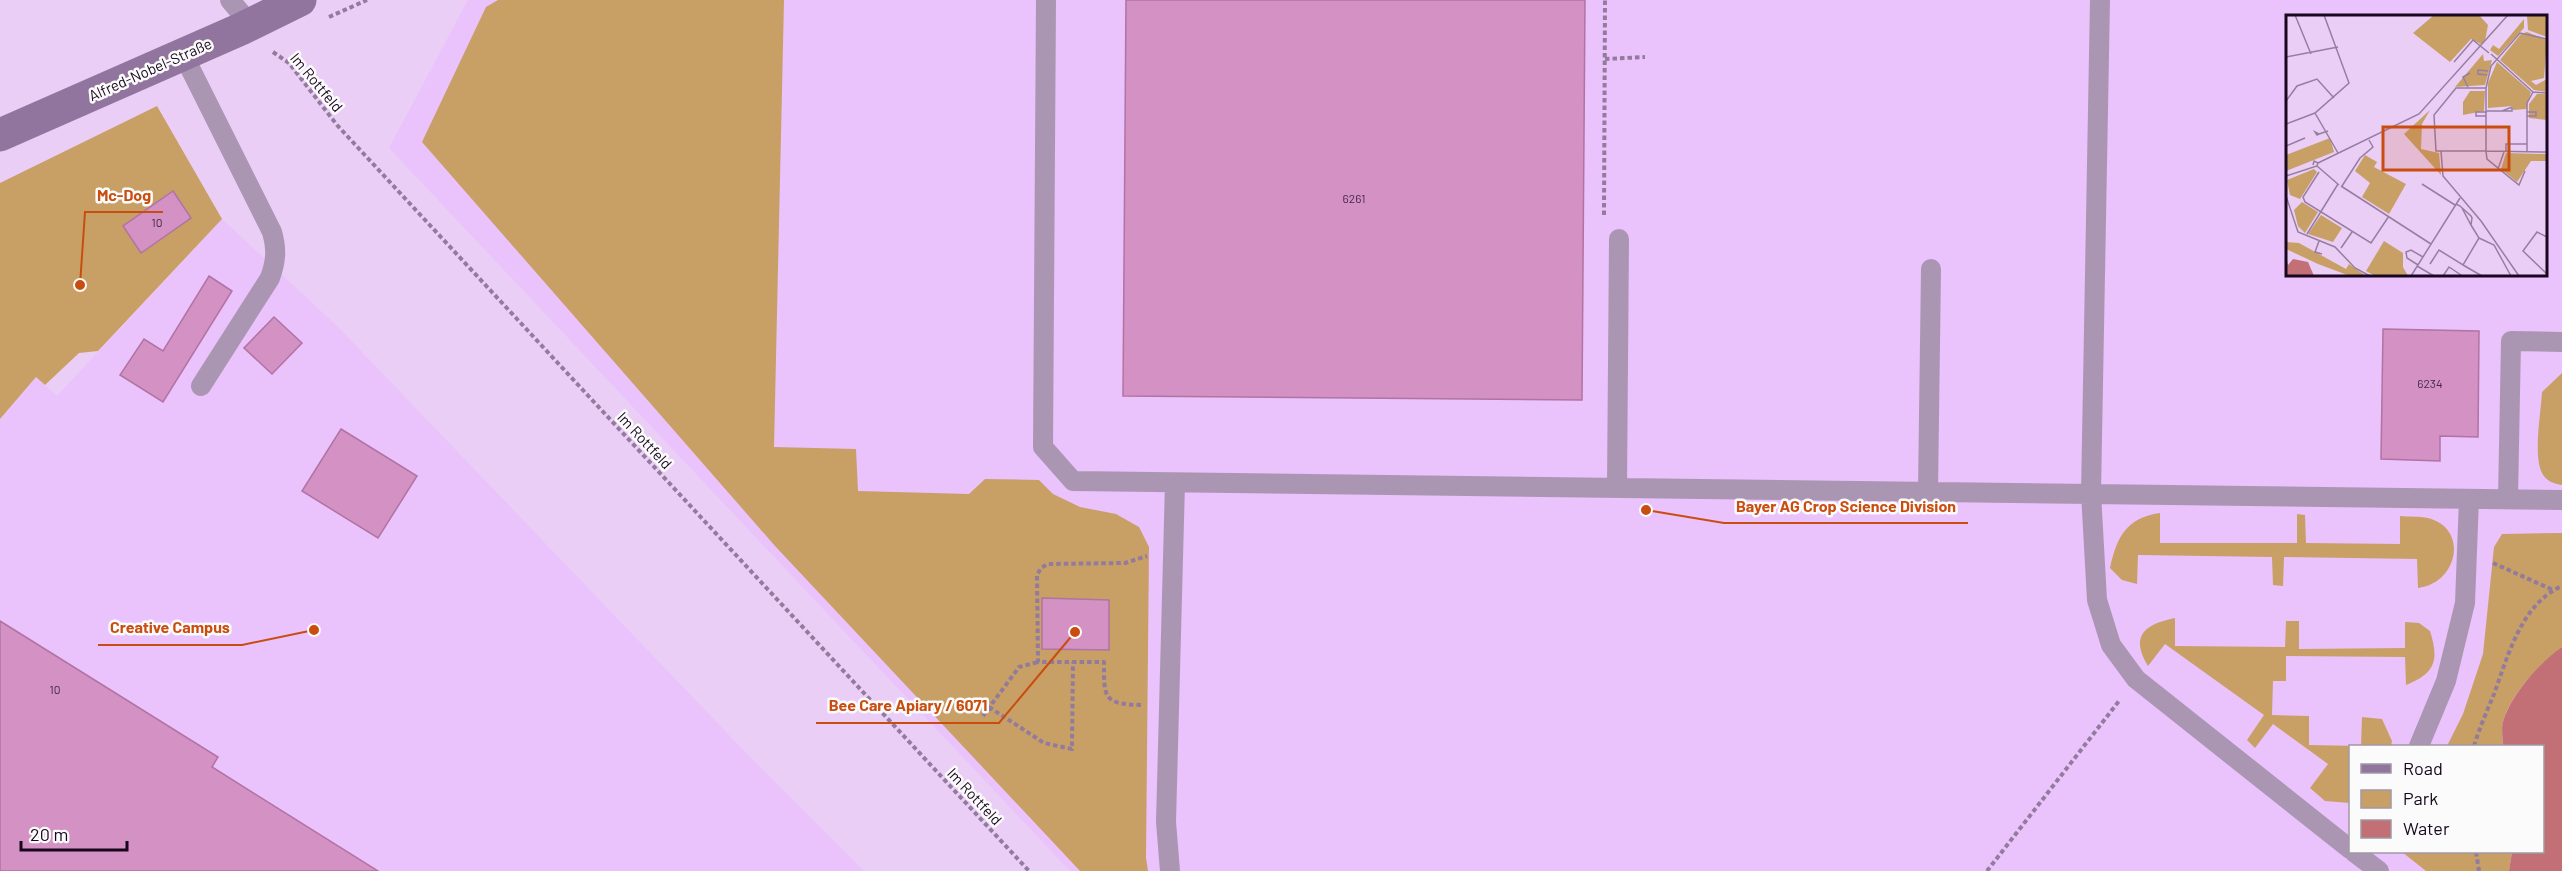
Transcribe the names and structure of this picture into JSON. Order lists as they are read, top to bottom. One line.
{"streets":{"street":["Alfred-Nobel-Straße"],"path":["Im Rottfeld"]},"crossings":[["Alfred-Nobel-Straße","Im Rottfeld"]],"places":["Mc-Dog","Bayer AG Crop Science Division","Creative Campus","Bee Care Apiary / 6071"],"house_numbers":["6261","10","6234","10"],"legend":["Road","Park","Water"],"scale_bar":"20 m"}
